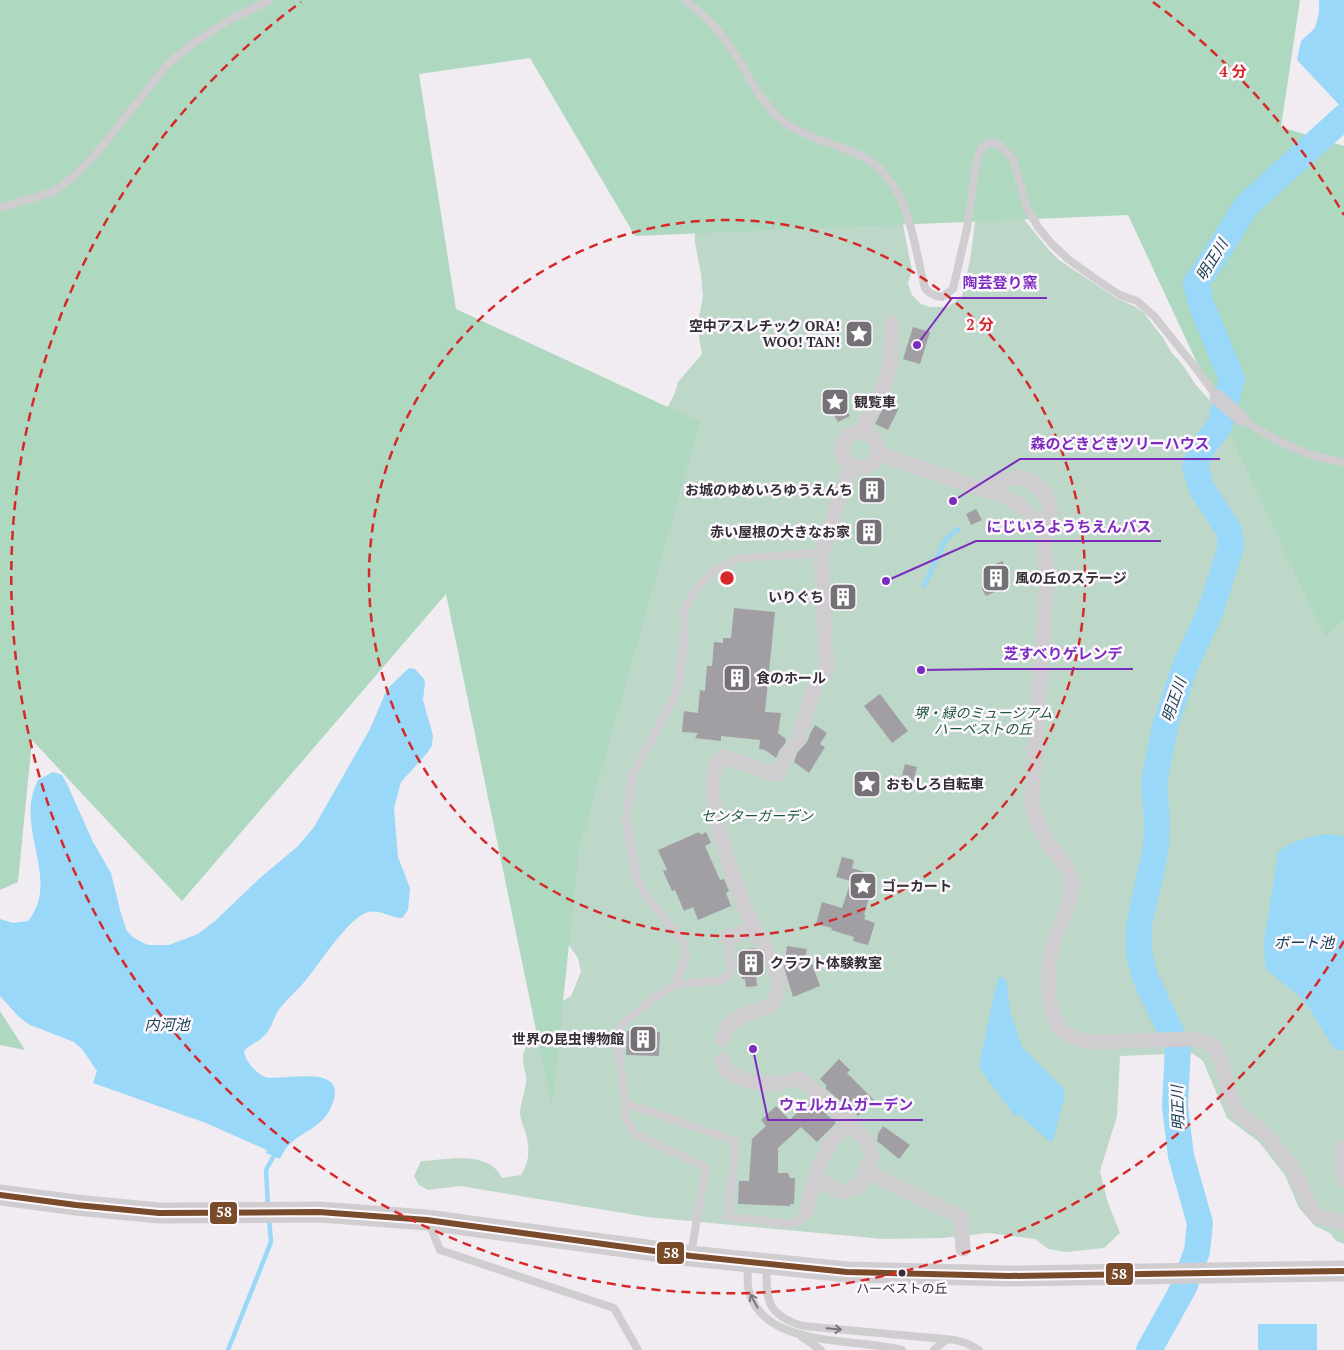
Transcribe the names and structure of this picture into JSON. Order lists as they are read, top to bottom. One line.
{"water":["明正川","ボート池","内河池"],"parks":["堺・緑のミュージアム ハーベストの丘","センターガーデン"],"places":{"place":["空中アスレチック ORA! WOO! TAN!","観覧車","おもしろ自転車","ゴーカート"],"other":["陶芸登り窯","森のどきどきツリーハウス","にじいろようちえんバス","芝すべりゲレンデ","ウェルカムガーデン","ハーベストの丘"],"building":["お城のゆめいろゆうえんち","赤い屋根の大きなお家","風の丘のステージ","いりぐち","食のホール","クラフト体験教室","世界の昆虫博物館"]},"lines":["transit line 58"],"rings":["4 分","2 分"]}
